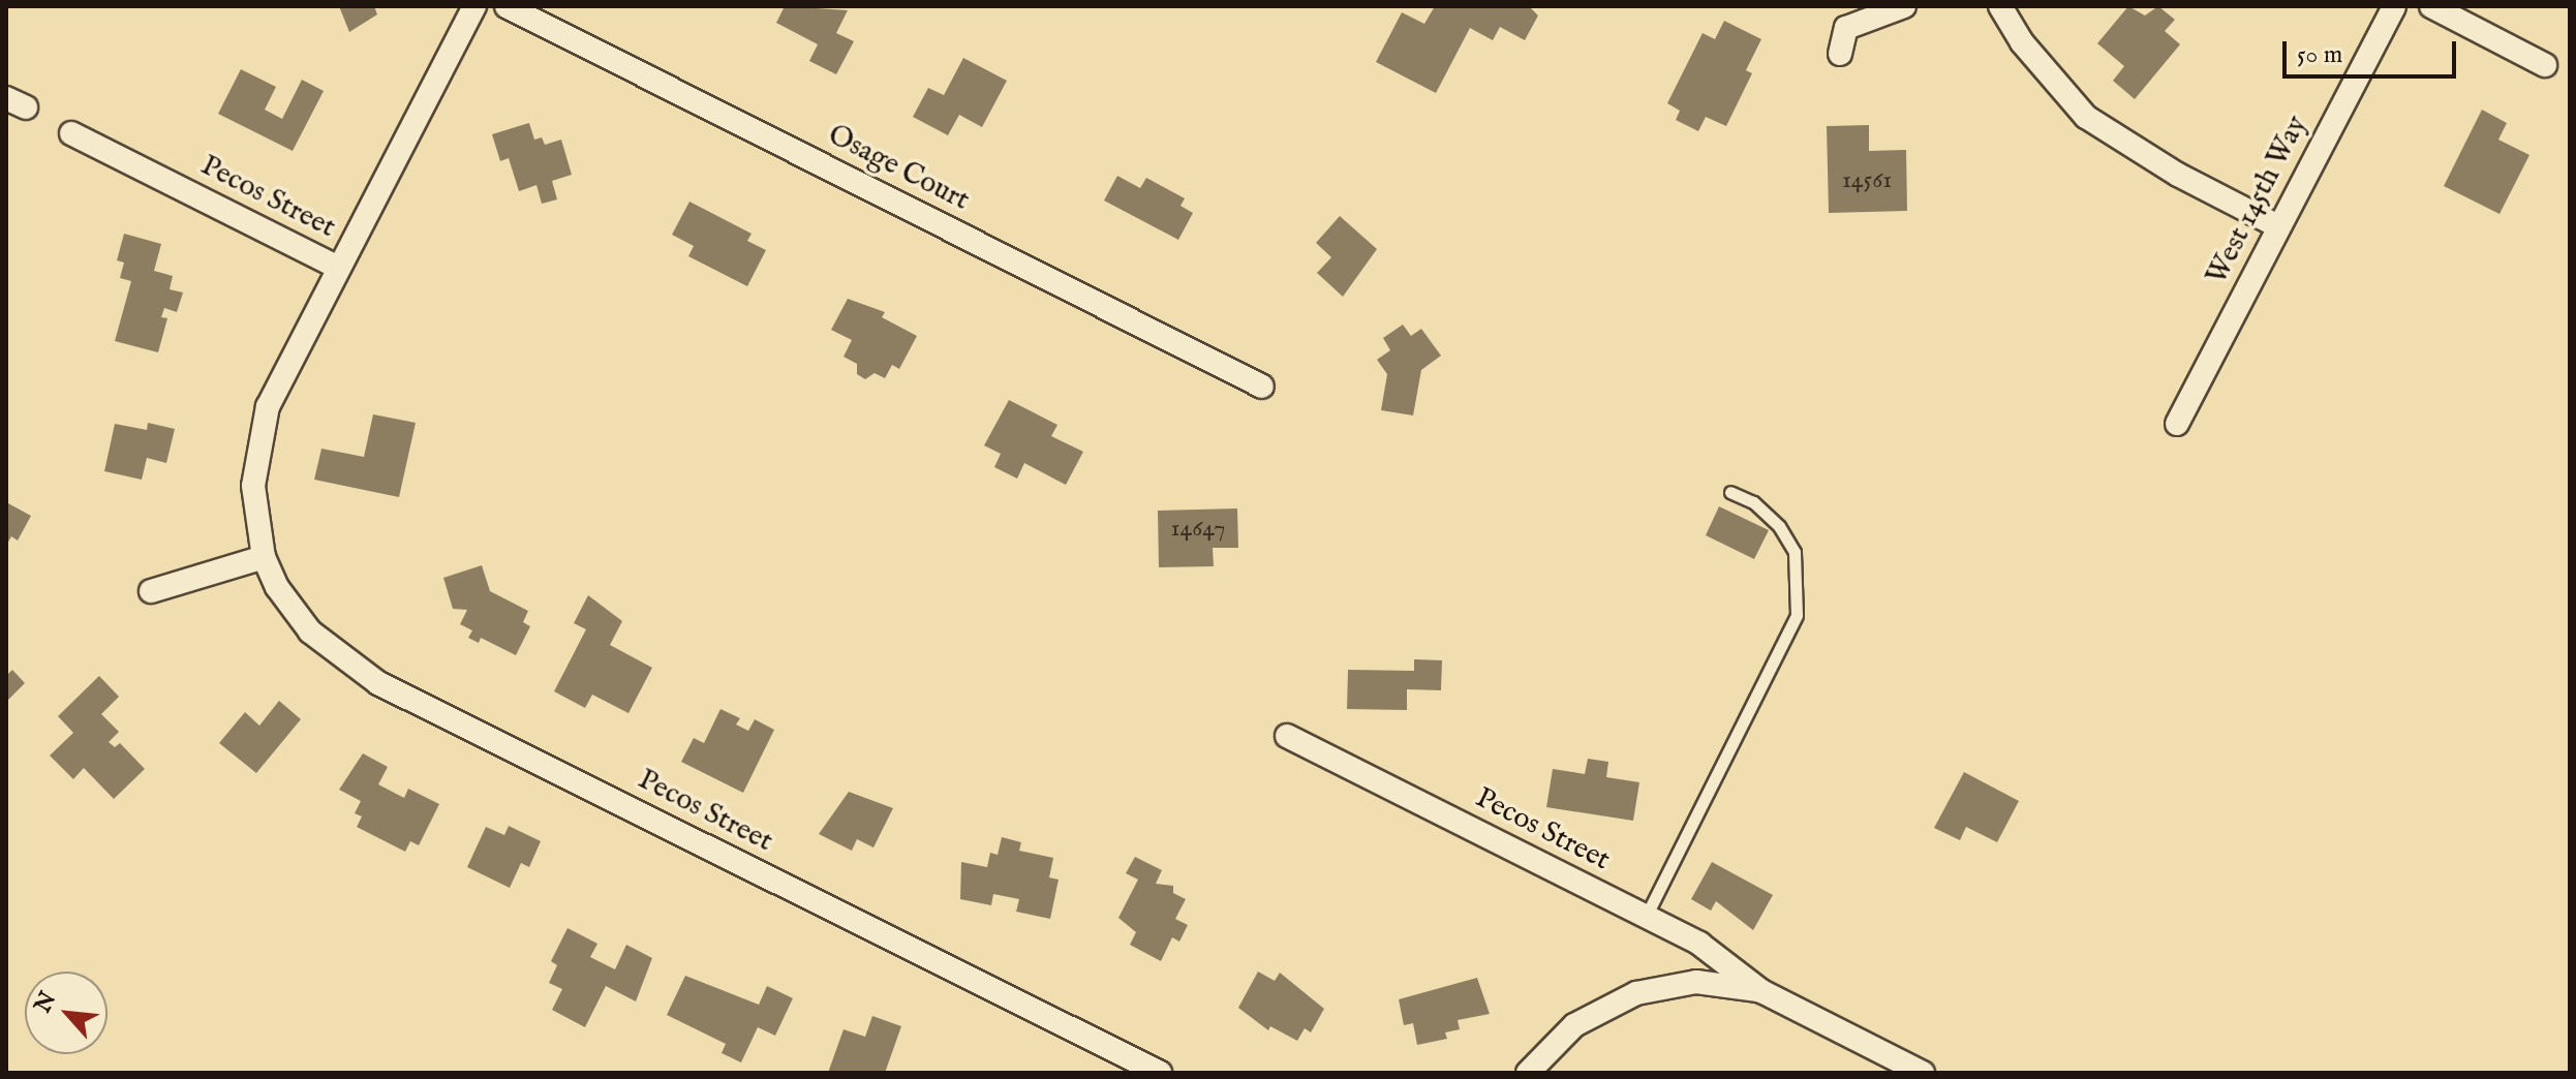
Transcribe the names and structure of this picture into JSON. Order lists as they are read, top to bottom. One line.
{"streets":{"street":["Osage Court","Pecos Street","West 145th Way"]},"house_numbers":["14561","14647"],"scale_bar":"50 m","north":"top left"}
